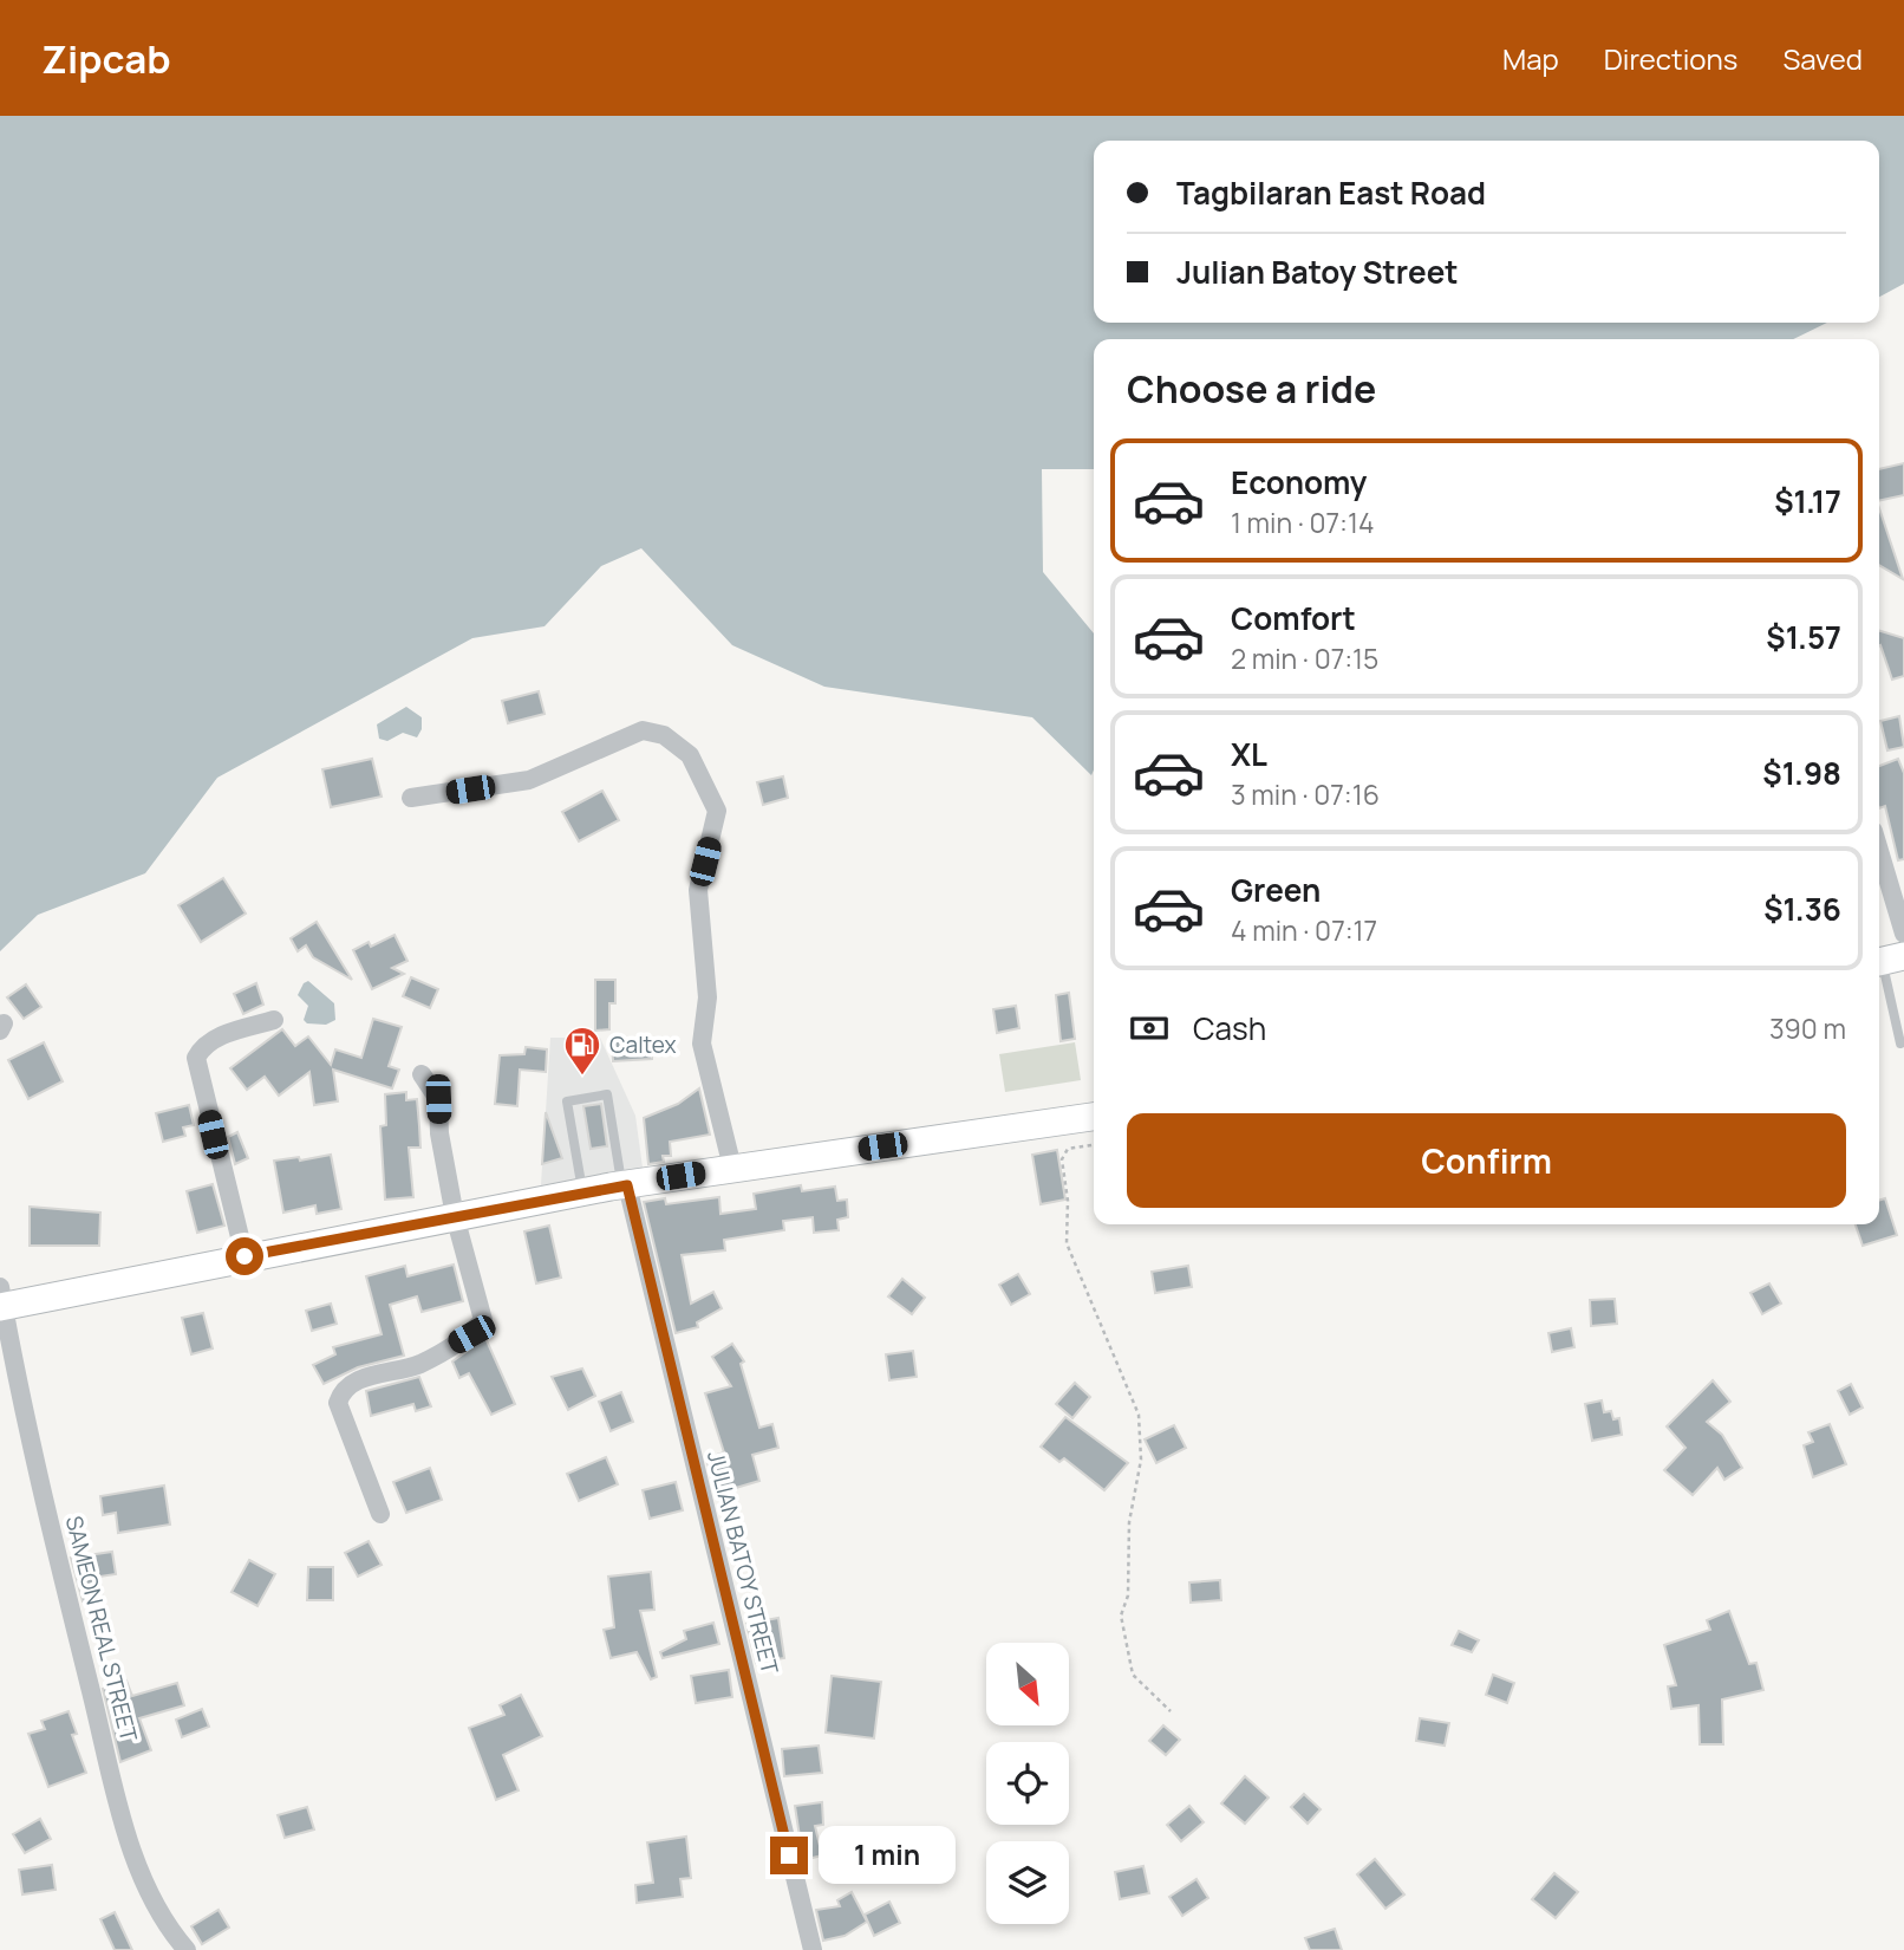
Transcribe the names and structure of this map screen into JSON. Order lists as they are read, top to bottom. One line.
{"streets":{"street":["JULIAN BATOY STREET","SAMEON REAL STREET"]},"places":{"fuel station":["Caltex"]},"north":"bottom right","page":{"header":"Zipcab","nav":["Map","Directions","Saved"],"banner":["Tagbilaran East Road","Julian Batoy Street"],"heading":"Choose a ride","list":[{"name":"Economy","note":"1 min · 07:14","value":"$1.17"},{"name":"Comfort","note":"2 min · 07:15","value":"$1.57"},{"name":"XL","note":"3 min · 07:16","value":"$1.98"},{"name":"Green","note":"4 min · 07:17","value":"$1.36"}],"pay":["Cash","390 m"],"buttons":"Confirm","bubble":"1 min"}}
